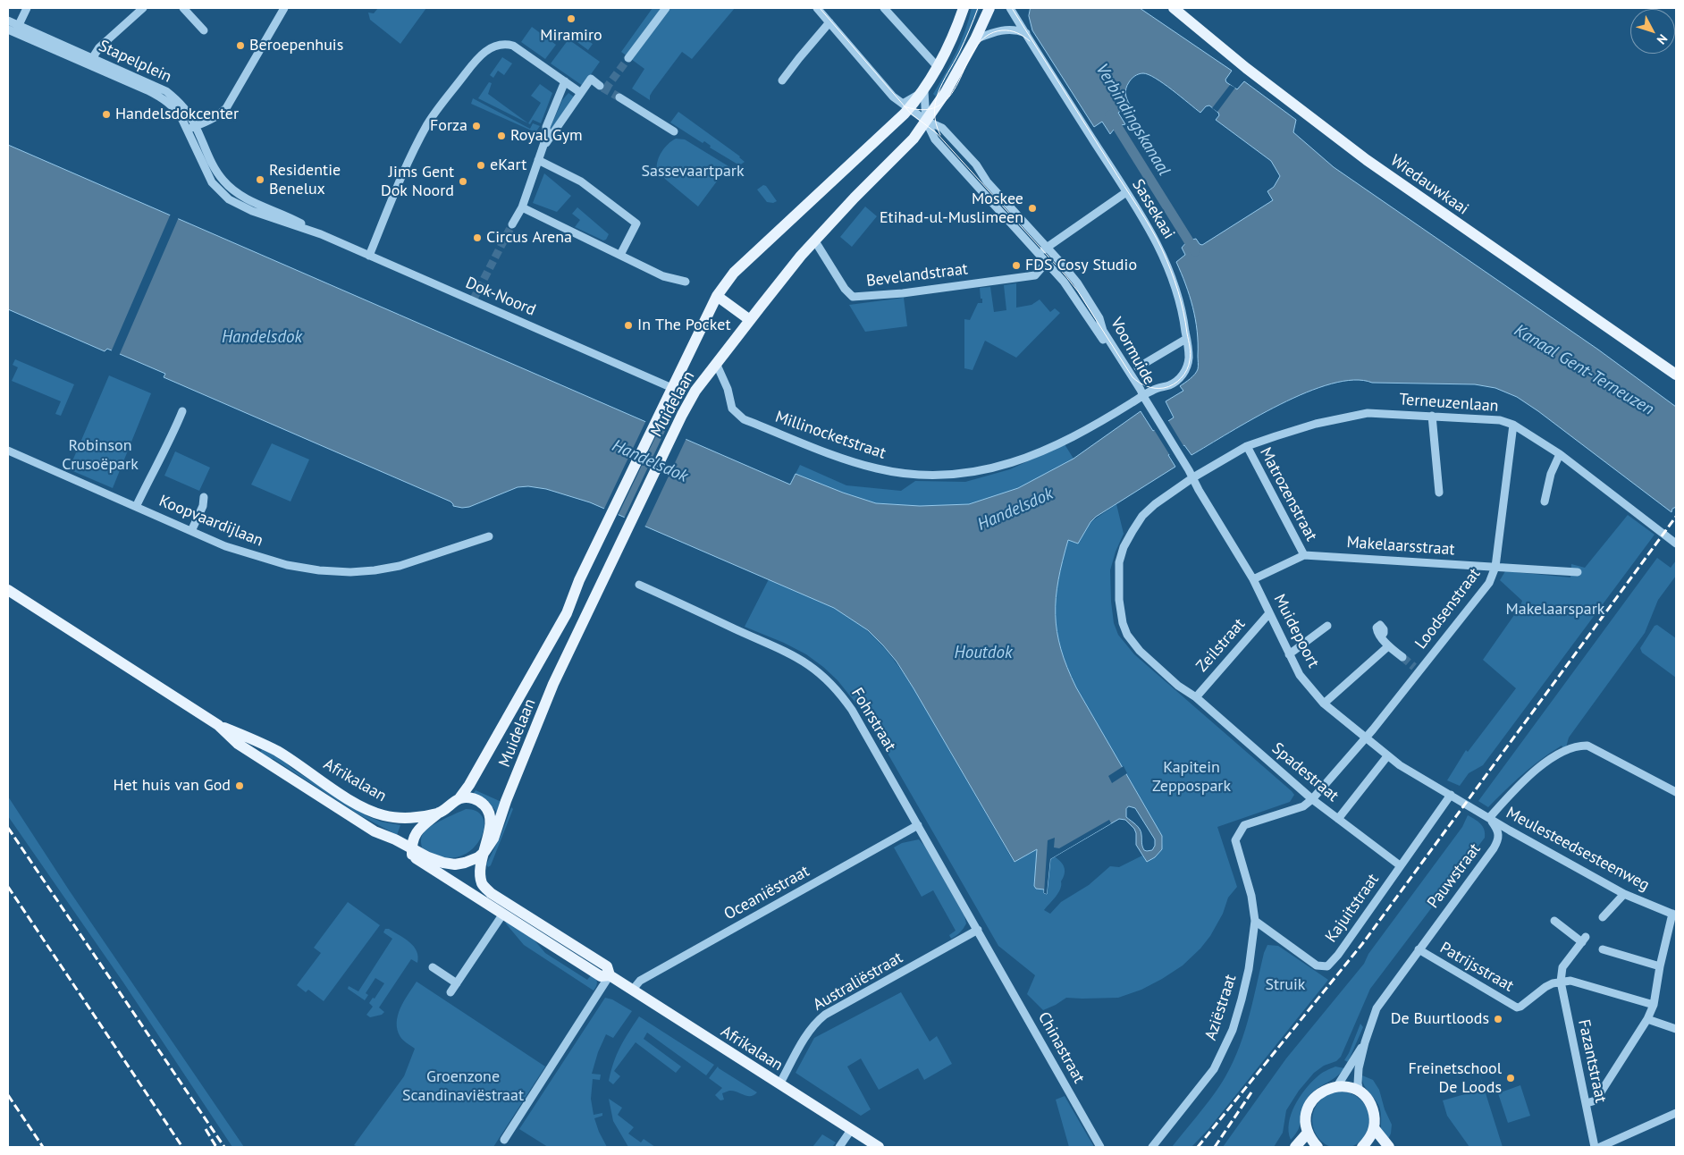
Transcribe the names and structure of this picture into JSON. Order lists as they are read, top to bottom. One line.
{"streets":{"main road":["Wiedauwkaai","Muidelaan","Afrikalaan"],"street":["Stapelplein","Sassekaai","Bevelandstraat","Dok-Noord","Voormuide","Terneuzenlaan","Millinocketstraat","Matrozenstraat","Koopvaardijlaan","Makelaarsstraat","Loodsenstraat","Muidepoort","Zeilstraat","Fohrstraat","Spadestraat","Meulesteedsesteenweg","Pauwstraat","Oceaniëstraat","Kajuitstraat","Patrijsstraat","Australiëstraat","Aziëstraat","Chinastraat","Fazantstraat"]},"crossings":[["Stapelplein","Dok-Noord"],["Sassekaai","Voormuide"],["Sassekaai","Millinocketstraat"],["Sassekaai","Muidepoort"],["Bevelandstraat","Voormuide"],["Bevelandstraat","Muidelaan"],["Dok-Noord","Muidelaan"],["Voormuide","Muidelaan"],["Voormuide","Millinocketstraat"],["Voormuide","Muidepoort"],["Terneuzenlaan","Matrozenstraat"],["Terneuzenlaan","Loodsenstraat"],["Terneuzenlaan","Muidepoort"],["Terneuzenlaan","Spadestraat"],["Muidelaan","Millinocketstraat"],["Muidelaan","Afrikalaan"],["Millinocketstraat","Muidepoort"],["Matrozenstraat","Makelaarsstraat"],["Makelaarsstraat","Loodsenstraat"],["Makelaarsstraat","Muidepoort"],["Loodsenstraat","Muidepoort"],["Loodsenstraat","Spadestraat"],["Loodsenstraat","Aziëstraat"],["Muidepoort","Zeilstraat"],["Muidepoort","Spadestraat"],["Muidepoort","Meulesteedsesteenweg"],["Muidepoort","Pauwstraat"],["Muidepoort","Kajuitstraat"],["Zeilstraat","Spadestraat"],["Fohrstraat","Oceaniëstraat"],["Fohrstraat","Australiëstraat"],["Fohrstraat","Chinastraat"],["Spadestraat","Kajuitstraat"],["Spadestraat","Aziëstraat"],["Afrikalaan","Oceaniëstraat"],["Afrikalaan","Australiëstraat"],["Meulesteedsesteenweg","Pauwstraat"],["Pauwstraat","Patrijsstraat"],["Kajuitstraat","Aziëstraat"],["Patrijsstraat","Fazantstraat"]],"water":["Verbindingskanaal","Handelsdok","Kanaal Gent-Terneuzen","Houtdok"],"parks":["Sassevaartpark","Robinson Crusoëpark","Makelaarspark","Kapitein Zeppospark","Struik","Groenzone Scandinaviëstraat"],"places":["Miramiro","Beroepenhuis","Handelsdokcenter","Forza","Royal Gym","eKart","Residentie Benelux","Jims Gent Dok Noord","Moskee Etihad-ul-Muslimeen","Circus Arena","FDS Cosy Studio","In The Pocket","Het huis van God","De Buurtloods","Freinetschool De Loods"],"north":"bottom right"}
